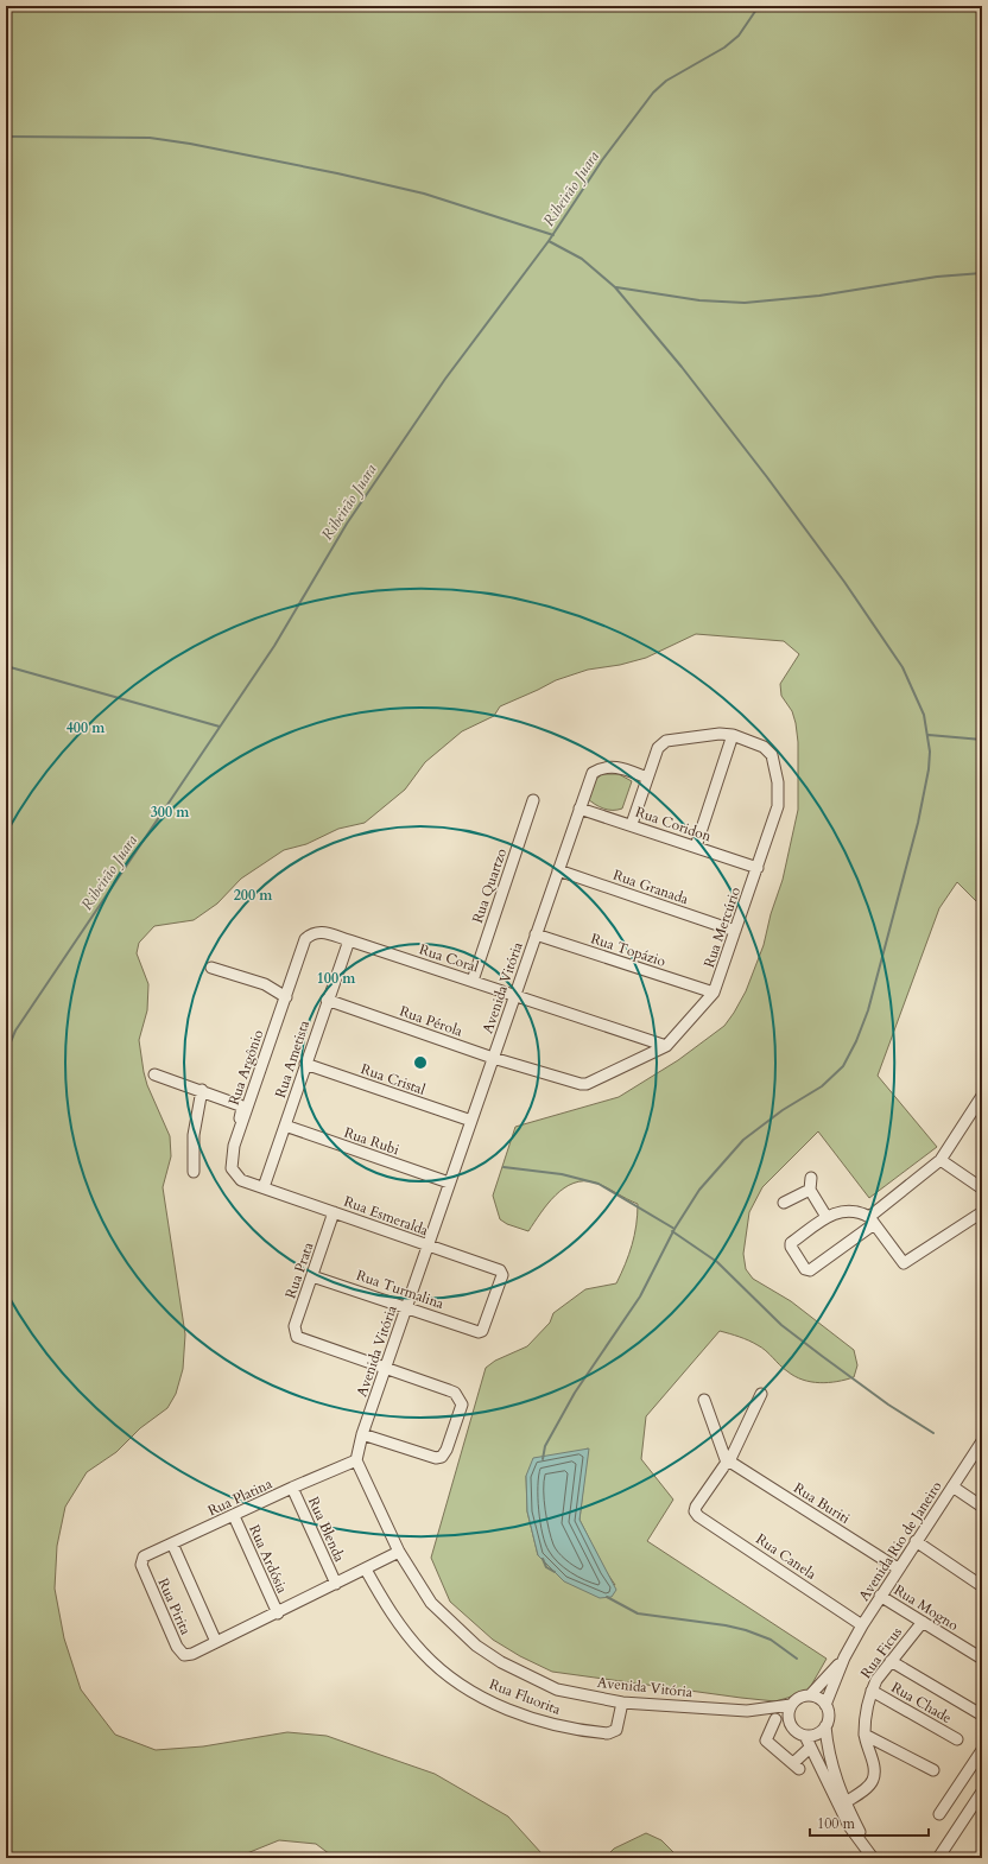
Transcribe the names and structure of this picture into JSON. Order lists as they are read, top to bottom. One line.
{"streets":{"street":["Rua Coridon","Rua Quartzo","Rua Granada","Rua Mercúrio","Rua Topázio","Rua Coral","Avenida Vitória","Rua Pérola","Rua Ametista","Rua Argônio","Rua Cristal","Rua Rubi","Rua Esmeralda","Rua Prata","Rua Turmalina","Rua Platina","Rua Buriti","Rua Blenda","Avenida Rio de Janeiro","Rua Canela","Rua Ardósia","Rua Pirita","Rua Mogno","Rua Ficus","Rua Fluorita","Rua Chade"]},"crossings":[["Rua Coridon","Rua Mercúrio"],["Rua Coridon","Avenida Vitória"],["Rua Quartzo","Rua Coral"],["Rua Granada","Rua Mercúrio"],["Rua Granada","Avenida Vitória"],["Rua Mercúrio","Rua Topázio"],["Rua Mercúrio","Rua Coral"],["Rua Mercúrio","Rua Pérola"],["Rua Topázio","Avenida Vitória"],["Rua Coral","Avenida Vitória"],["Rua Coral","Rua Ametista"],["Rua Coral","Rua Argônio"],["Avenida Vitória","Rua Pérola"],["Avenida Vitória","Rua Cristal"],["Avenida Vitória","Rua Rubi"],["Avenida Vitória","Rua Esmeralda"],["Avenida Vitória","Rua Prata"],["Avenida Vitória","Rua Turmalina"],["Avenida Vitória","Rua Platina"],["Avenida Vitória","Avenida Rio de Janeiro"],["Avenida Vitória","Rua Fluorita"],["Rua Pérola","Rua Ametista"],["Rua Ametista","Rua Argônio"],["Rua Ametista","Rua Cristal"],["Rua Ametista","Rua Rubi"],["Rua Ametista","Rua Esmeralda"],["Rua Argônio","Rua Esmeralda"],["Rua Esmeralda","Rua Prata"],["Rua Esmeralda","Rua Turmalina"],["Rua Prata","Rua Turmalina"],["Rua Platina","Rua Blenda"],["Rua Platina","Rua Ardósia"],["Rua Platina","Rua Pirita"],["Rua Buriti","Avenida Rio de Janeiro"],["Rua Buriti","Rua Canela"],["Avenida Rio de Janeiro","Rua Canela"],["Avenida Rio de Janeiro","Rua Mogno"],["Rua Mogno","Rua Ficus"],["Rua Ficus","Rua Chade"]],"water":["Ribeirão Juara"],"scale_bar":"100 m","rings":["400 m","300 m","200 m","100 m"]}
